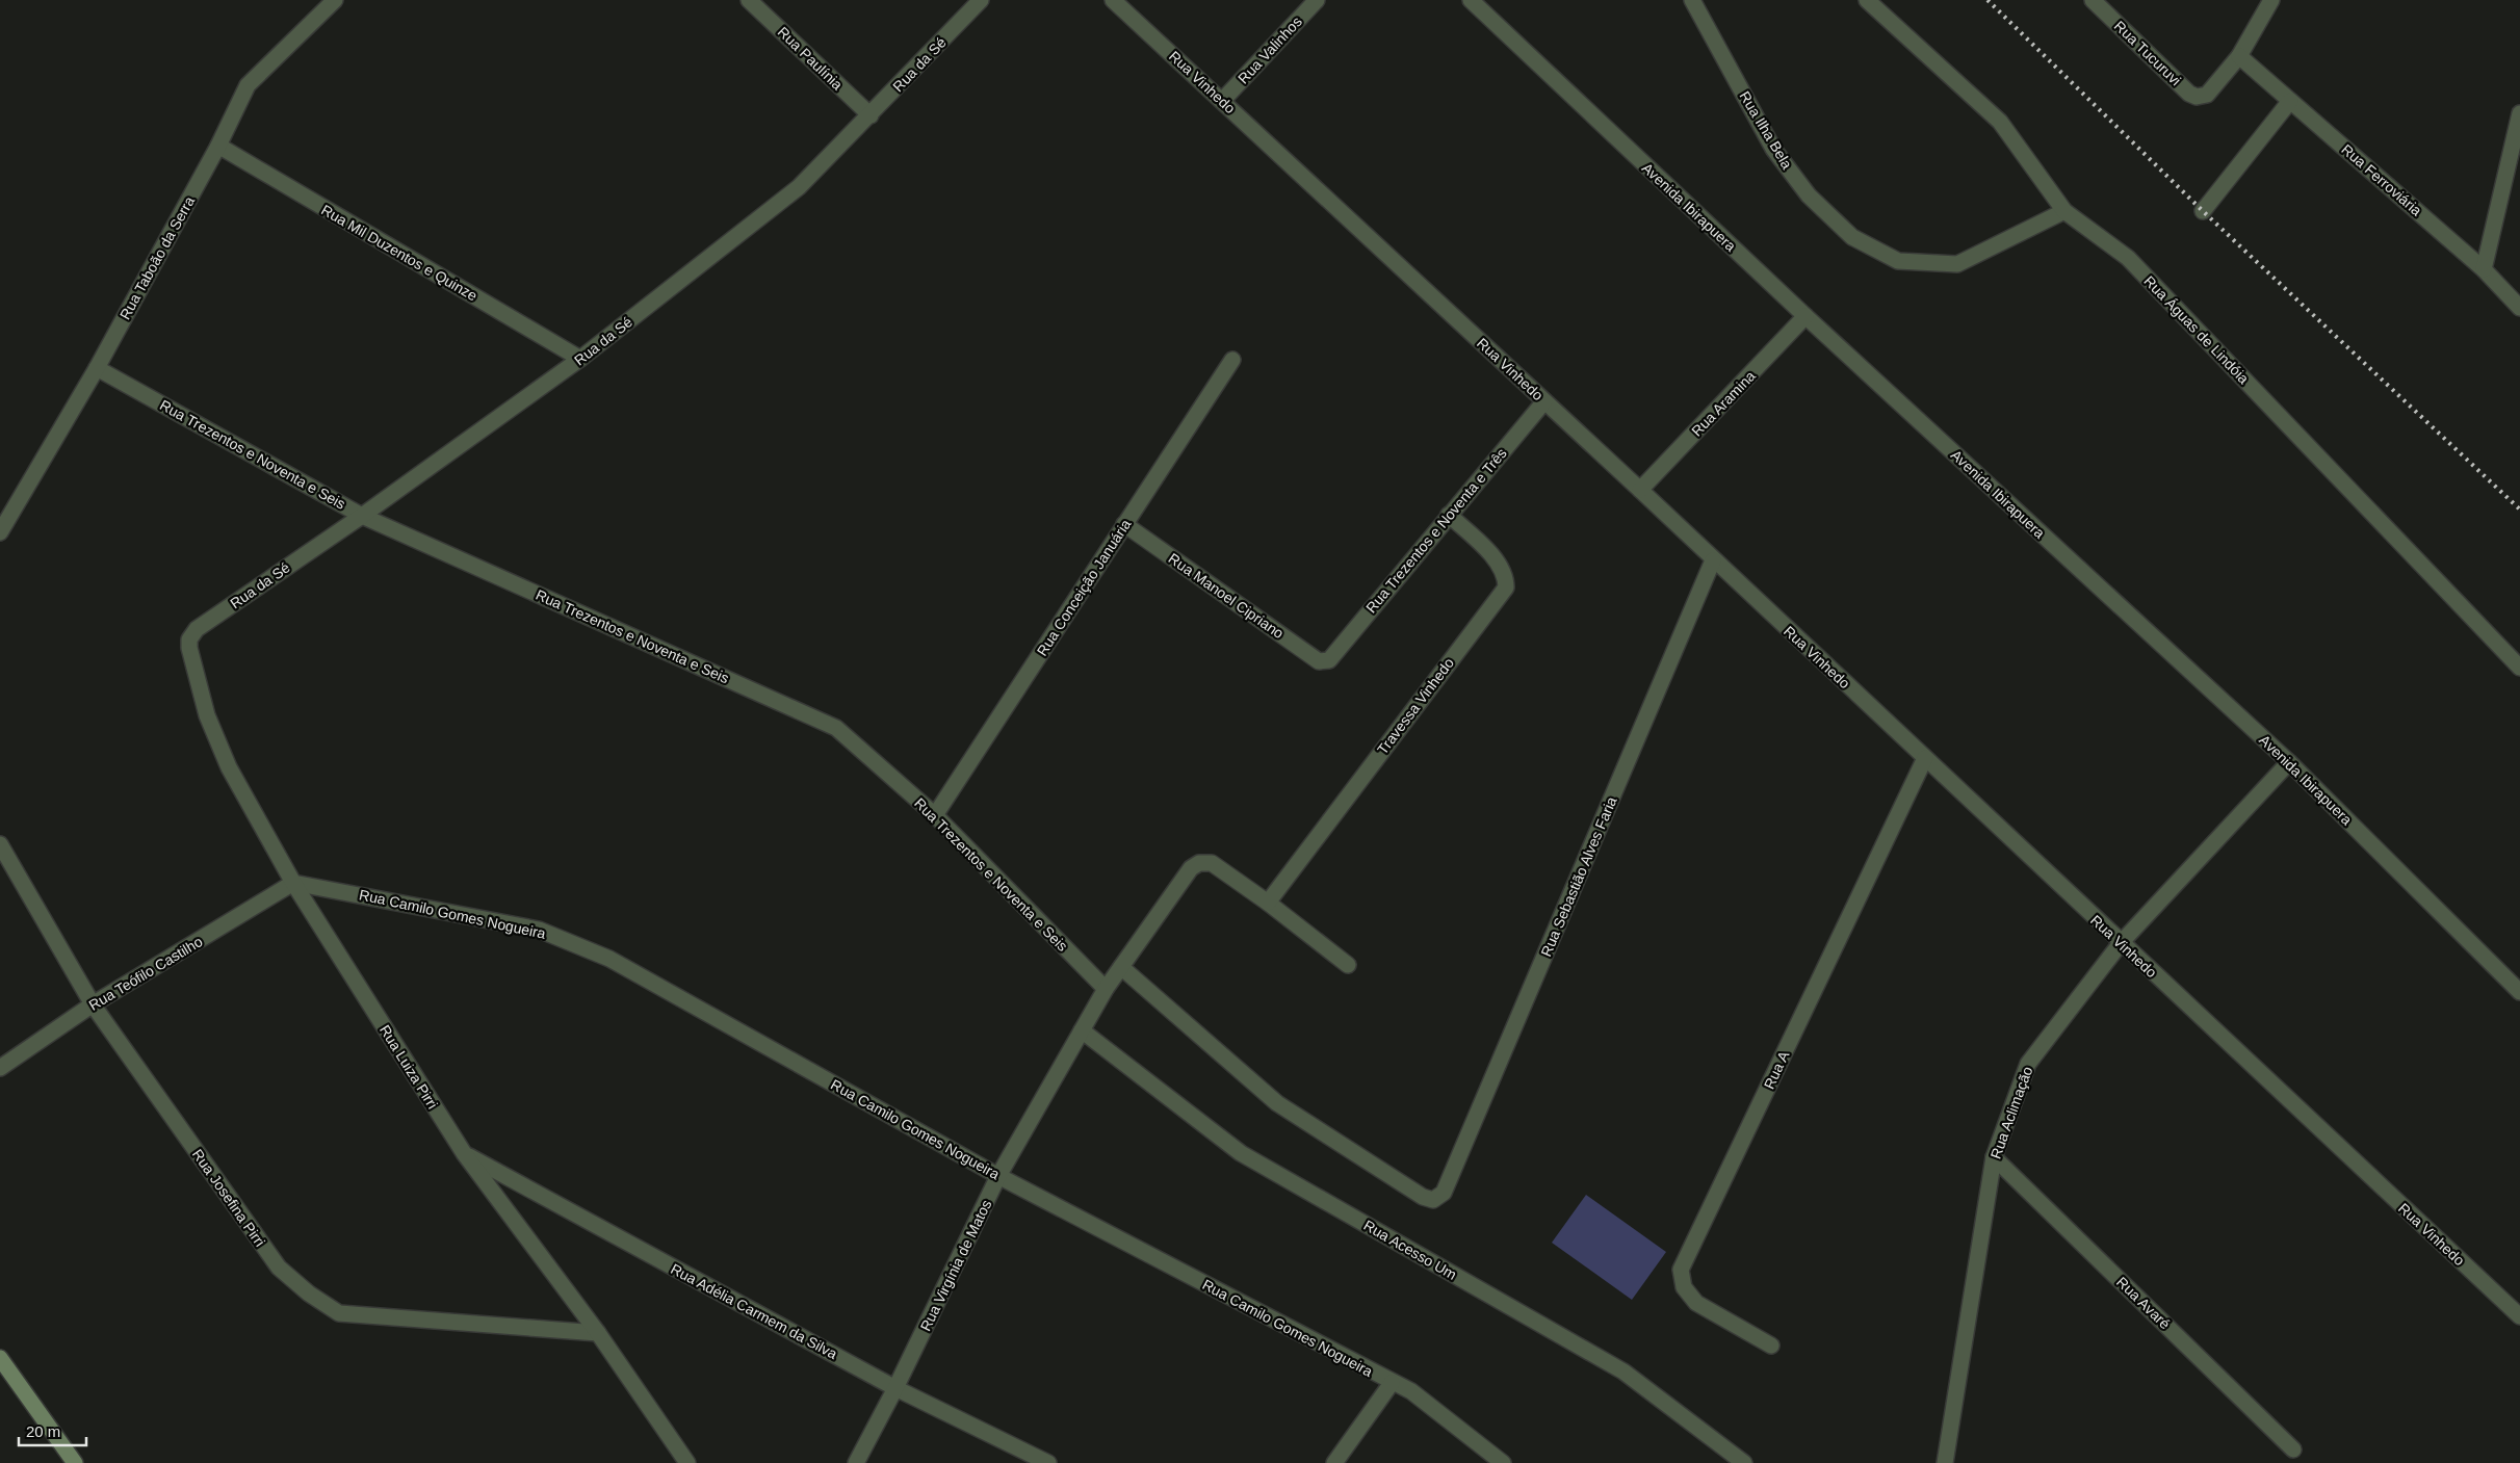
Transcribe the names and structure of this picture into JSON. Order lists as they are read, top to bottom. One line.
{"streets":{"street":["Rua Valinhos","Rua Tucuruvi","Rua Paulínia","Rua da Sé","Rua Vinhedo","Rua Ilha Bela","Rua Ferroviária","Avenida Ibirapuera","Rua Mil Duzentos e Quinze","Rua Taboão da Serra","Rua Águas de Lindóia","Rua Aramina","Rua Trezentos e Noventa e Seis","Rua Trezentos e Noventa e Três","Rua Conceição Januária","Rua Manoel Cipriano","Travessa Vinhedo","Rua Sebastião Alves Faria","Rua Camilo Gomes Nogueira","Rua Teófilo Castilho","Rua Luiza Pirri","Rua A","Rua Aclimação","Rua Josefina Pirri","Rua Acesso Um","Rua Virgínia de Matos","Rua Avaré","Rua Adélia Carmem da Silva"]},"crossings":[["Rua Valinhos","Rua Vinhedo"],["Rua Tucuruvi","Rua Ferroviária"],["Rua Paulínia","Rua da Sé"],["Rua da Sé","Rua Mil Duzentos e Quinze"],["Rua da Sé","Rua Trezentos e Noventa e Seis"],["Rua da Sé","Rua Luiza Pirri"],["Rua Vinhedo","Rua Aramina"],["Rua Vinhedo","Rua Trezentos e Noventa e Três"],["Rua Vinhedo","Rua Sebastião Alves Faria"],["Rua Vinhedo","Rua A"],["Rua Vinhedo","Rua Aclimação"],["Rua Ilha Bela","Rua Águas de Lindóia"],["Avenida Ibirapuera","Rua Aramina"],["Avenida Ibirapuera","Rua Aclimação"],["Rua Mil Duzentos e Quinze","Rua Taboão da Serra"],["Rua Taboão da Serra","Rua Trezentos e Noventa e Seis"],["Rua Trezentos e Noventa e Seis","Rua Conceição Januária"],["Rua Trezentos e Noventa e Seis","Rua Virgínia de Matos"],["Rua Trezentos e Noventa e Três","Rua Manoel Cipriano"],["Rua Trezentos e Noventa e Três","Travessa Vinhedo"],["Rua Conceição Januária","Rua Manoel Cipriano"],["Rua Camilo Gomes Nogueira","Rua Teófilo Castilho"],["Rua Camilo Gomes Nogueira","Rua Luiza Pirri"],["Rua Camilo Gomes Nogueira","Rua Virgínia de Matos"],["Rua Teófilo Castilho","Rua Luiza Pirri"],["Rua Teófilo Castilho","Rua Josefina Pirri"],["Rua Luiza Pirri","Rua Josefina Pirri"],["Rua Luiza Pirri","Rua Adélia Carmem da Silva"],["Rua Aclimação","Rua Avaré"],["Rua Acesso Um","Rua Virgínia de Matos"],["Rua Virgínia de Matos","Rua Adélia Carmem da Silva"]],"scale_bar":"20 m"}
